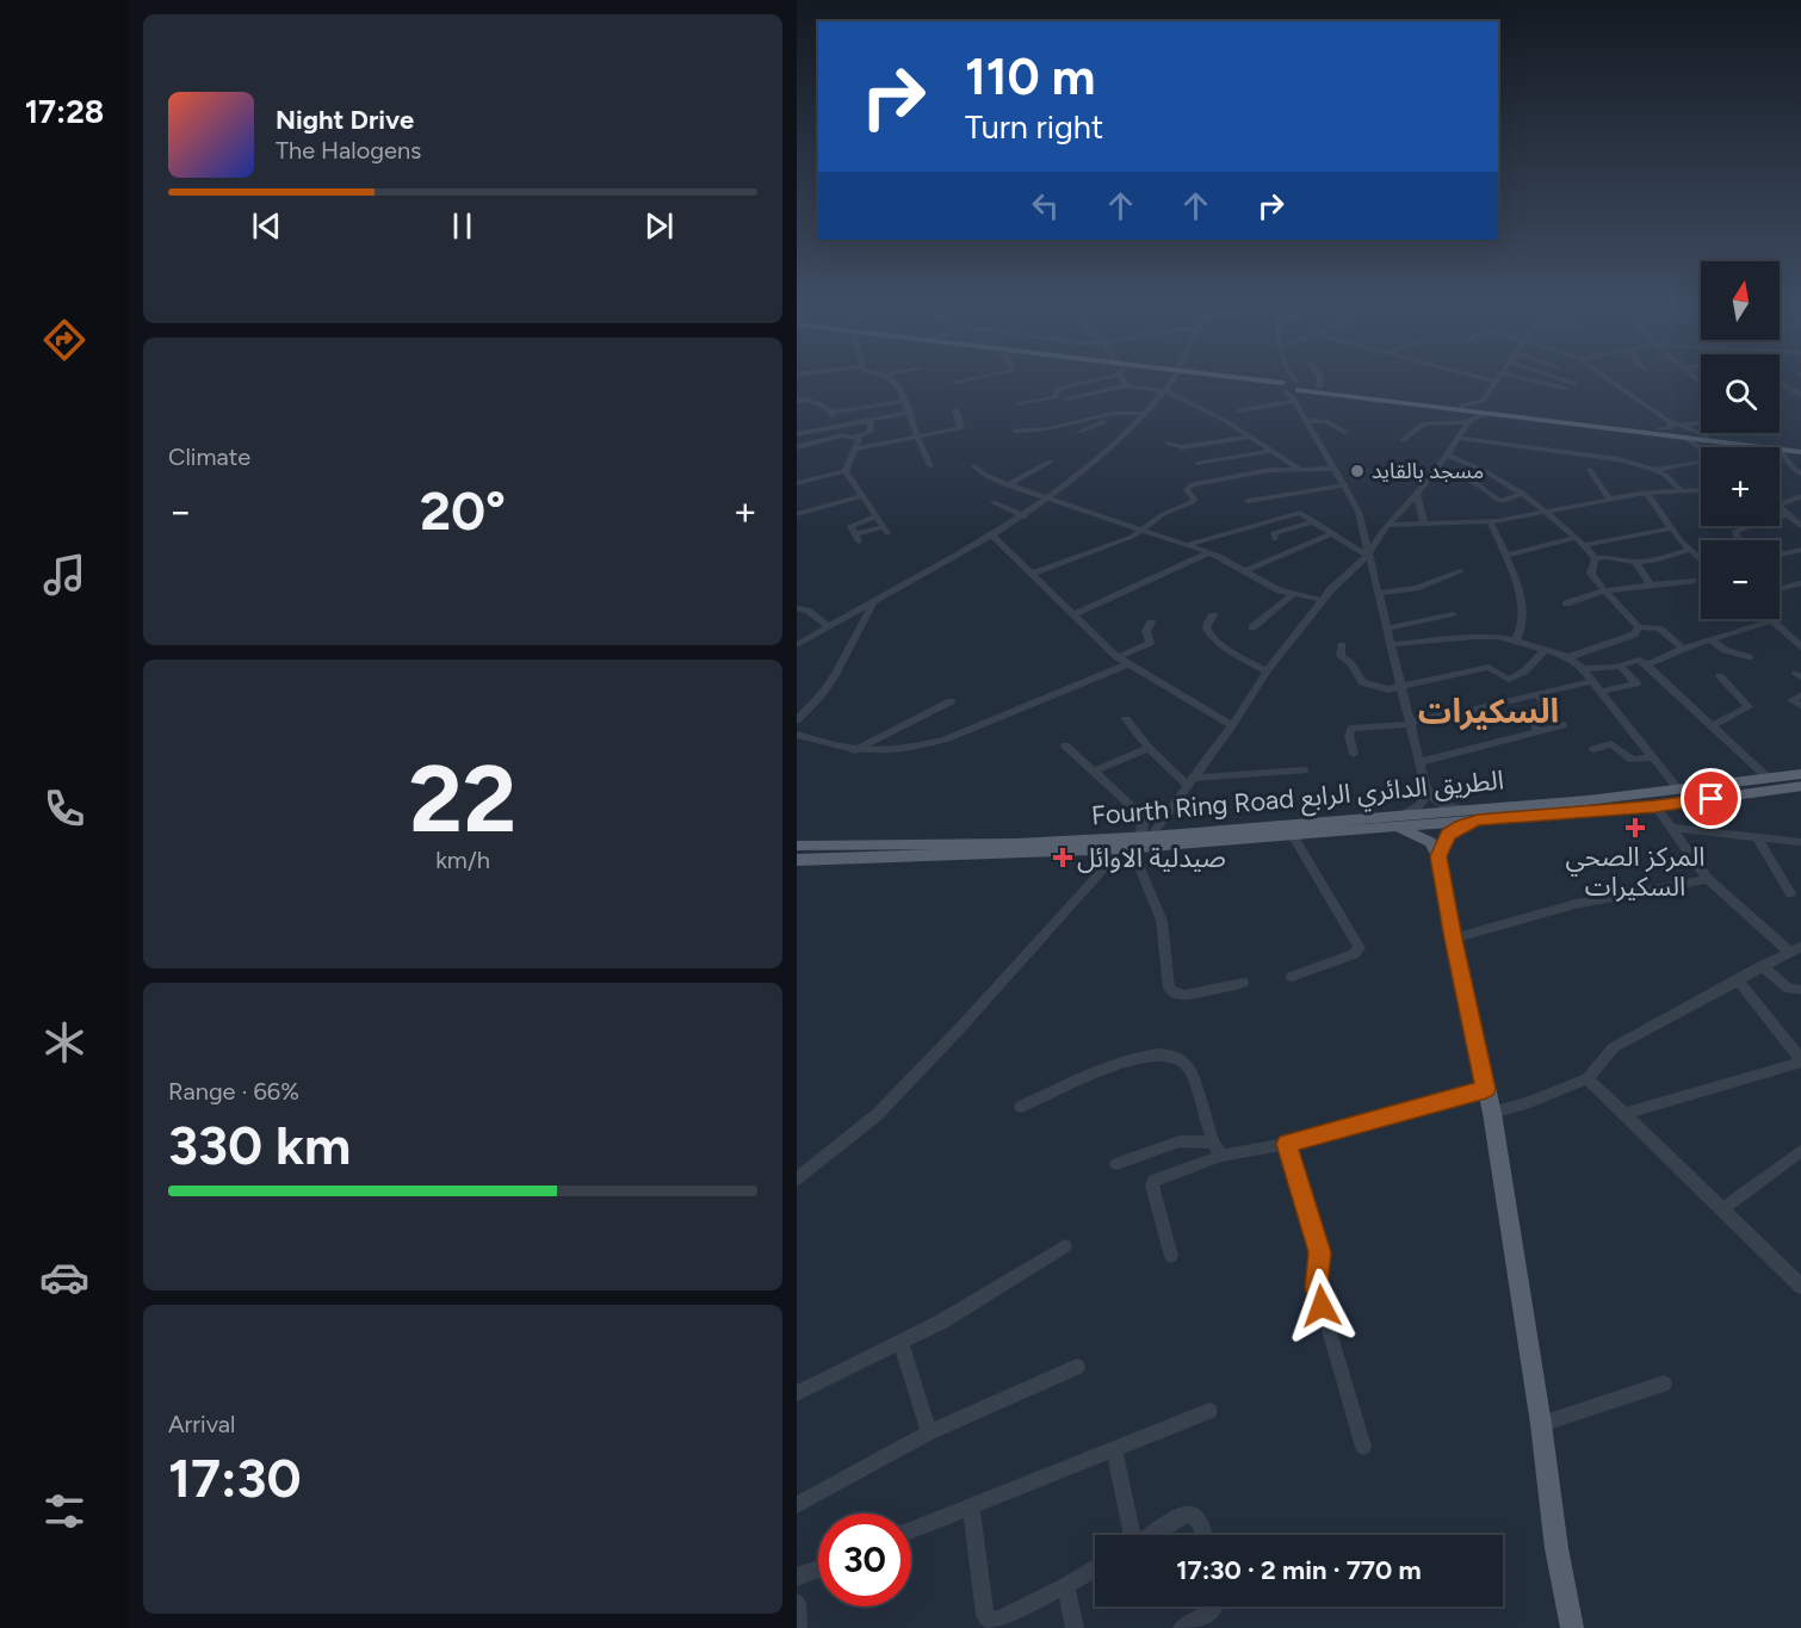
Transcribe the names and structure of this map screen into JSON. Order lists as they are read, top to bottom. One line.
{"streets":{"main road":["Fourth Ring Road الطريق الدائري الرابع"]},"districts":["السكيرات"],"places":{"other":["مسجد بالقايد"],"health":["المركز الصحي السكيرات","صيدلية الاوائل"]},"north":"top","page":{"tabs":"17:28","turn":["110 m","Turn right"],"song":["Night Drive","The Halogens"],"map_buttons":["+","−"],"tile":["Climate",["22","km/h"],["Range · 66%","330 km"],["Arrival","17:30"]],"heat":["−","20°","+"],"limit":"30","trip":"17:30 · 2 min · 770 m"}}
